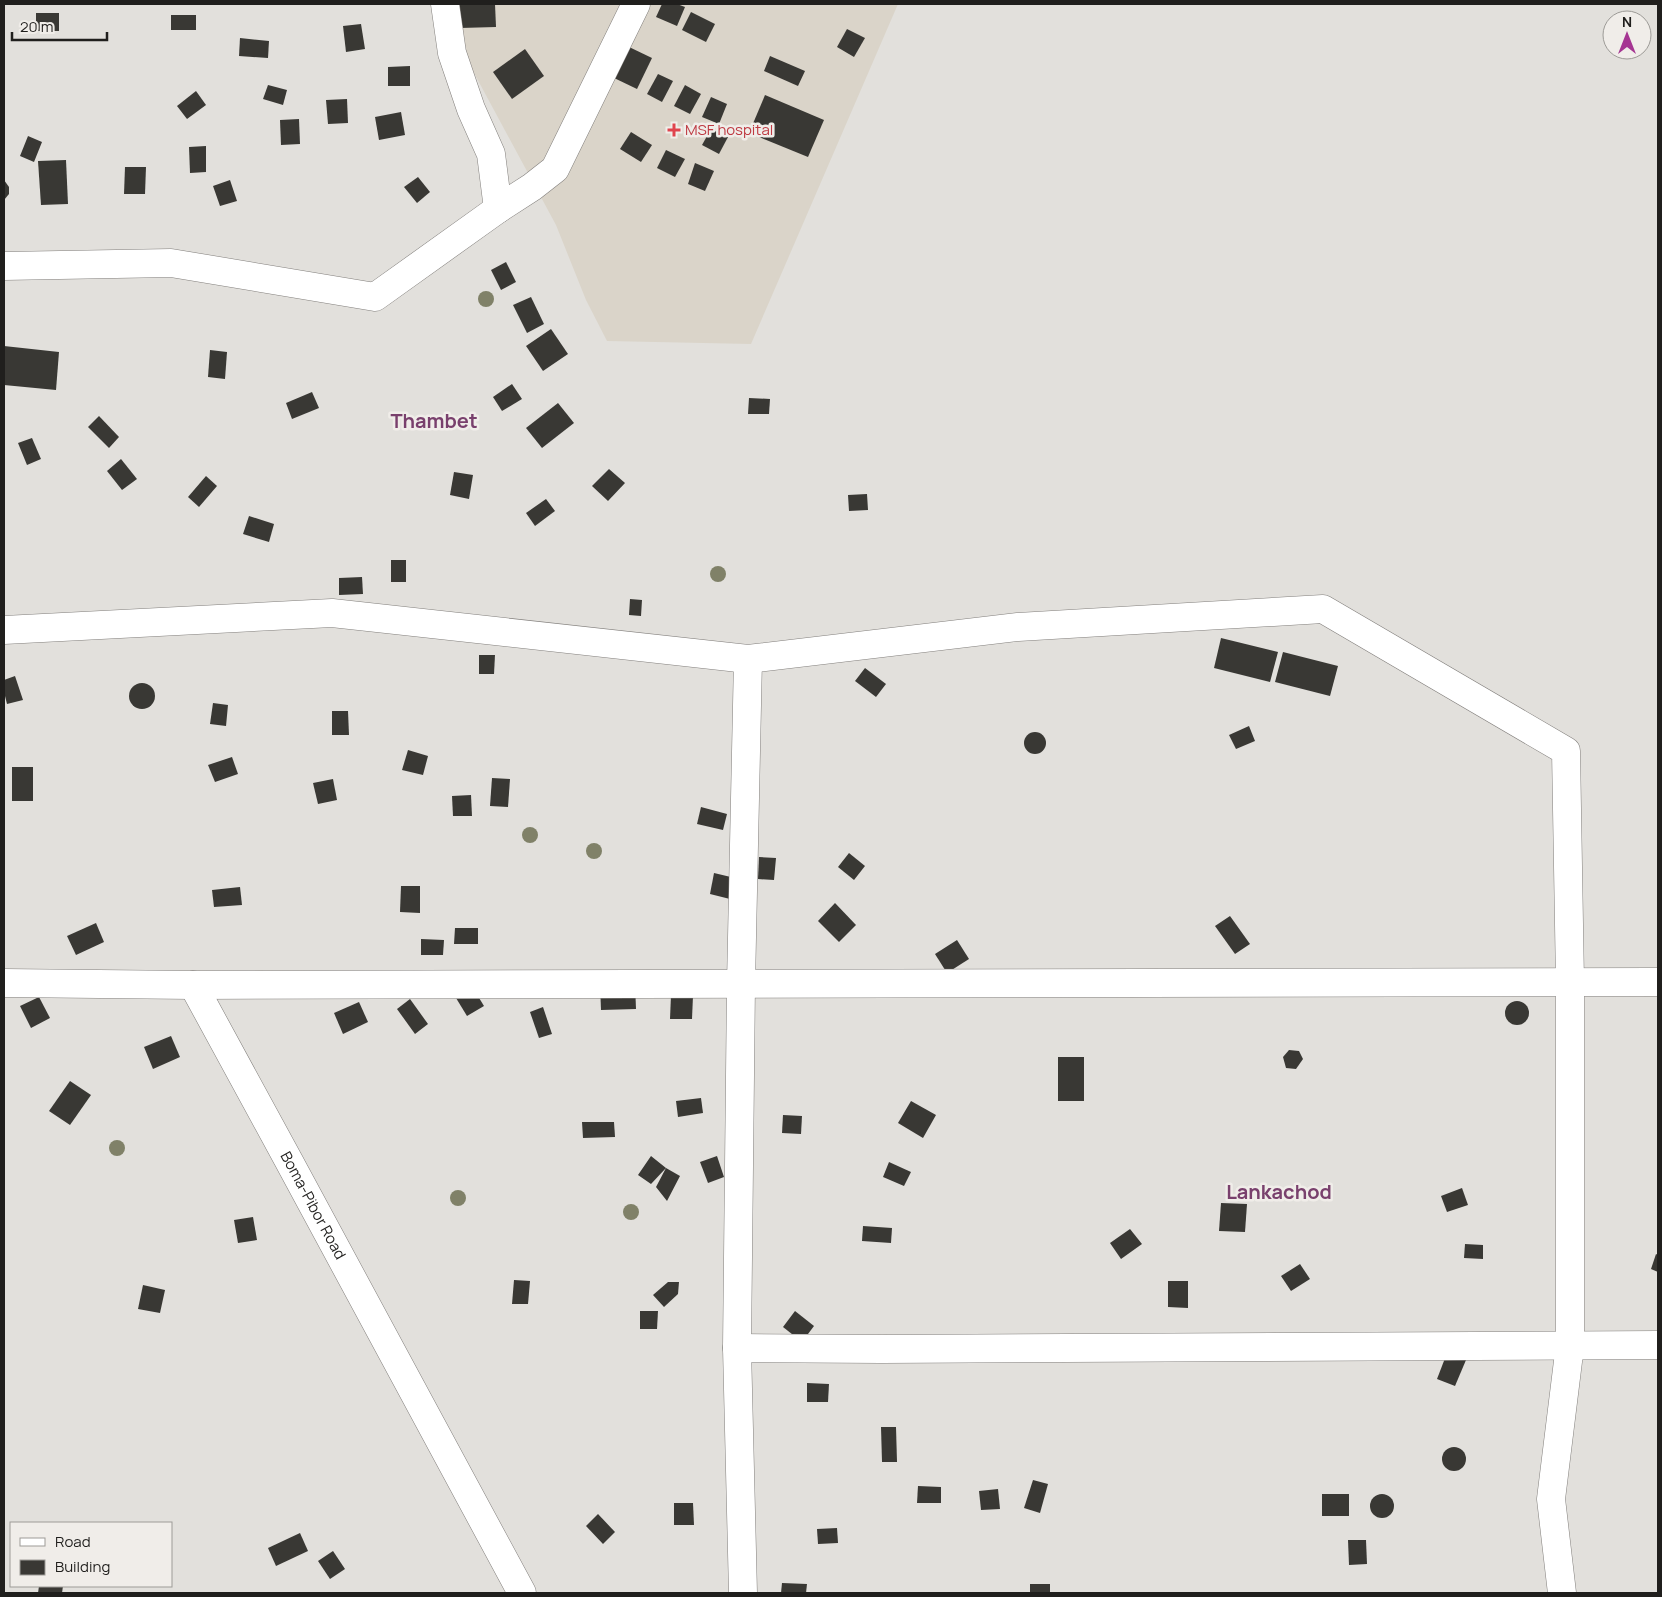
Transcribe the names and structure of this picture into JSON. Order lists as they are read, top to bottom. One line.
{"streets":{"street":["Boma-Pibor Road"]},"districts":["Thambet","Lankachod"],"places":{"health":["MSF hospital"]},"legend":["Road","Building"],"scale_bar":"20 m","north":"top"}
